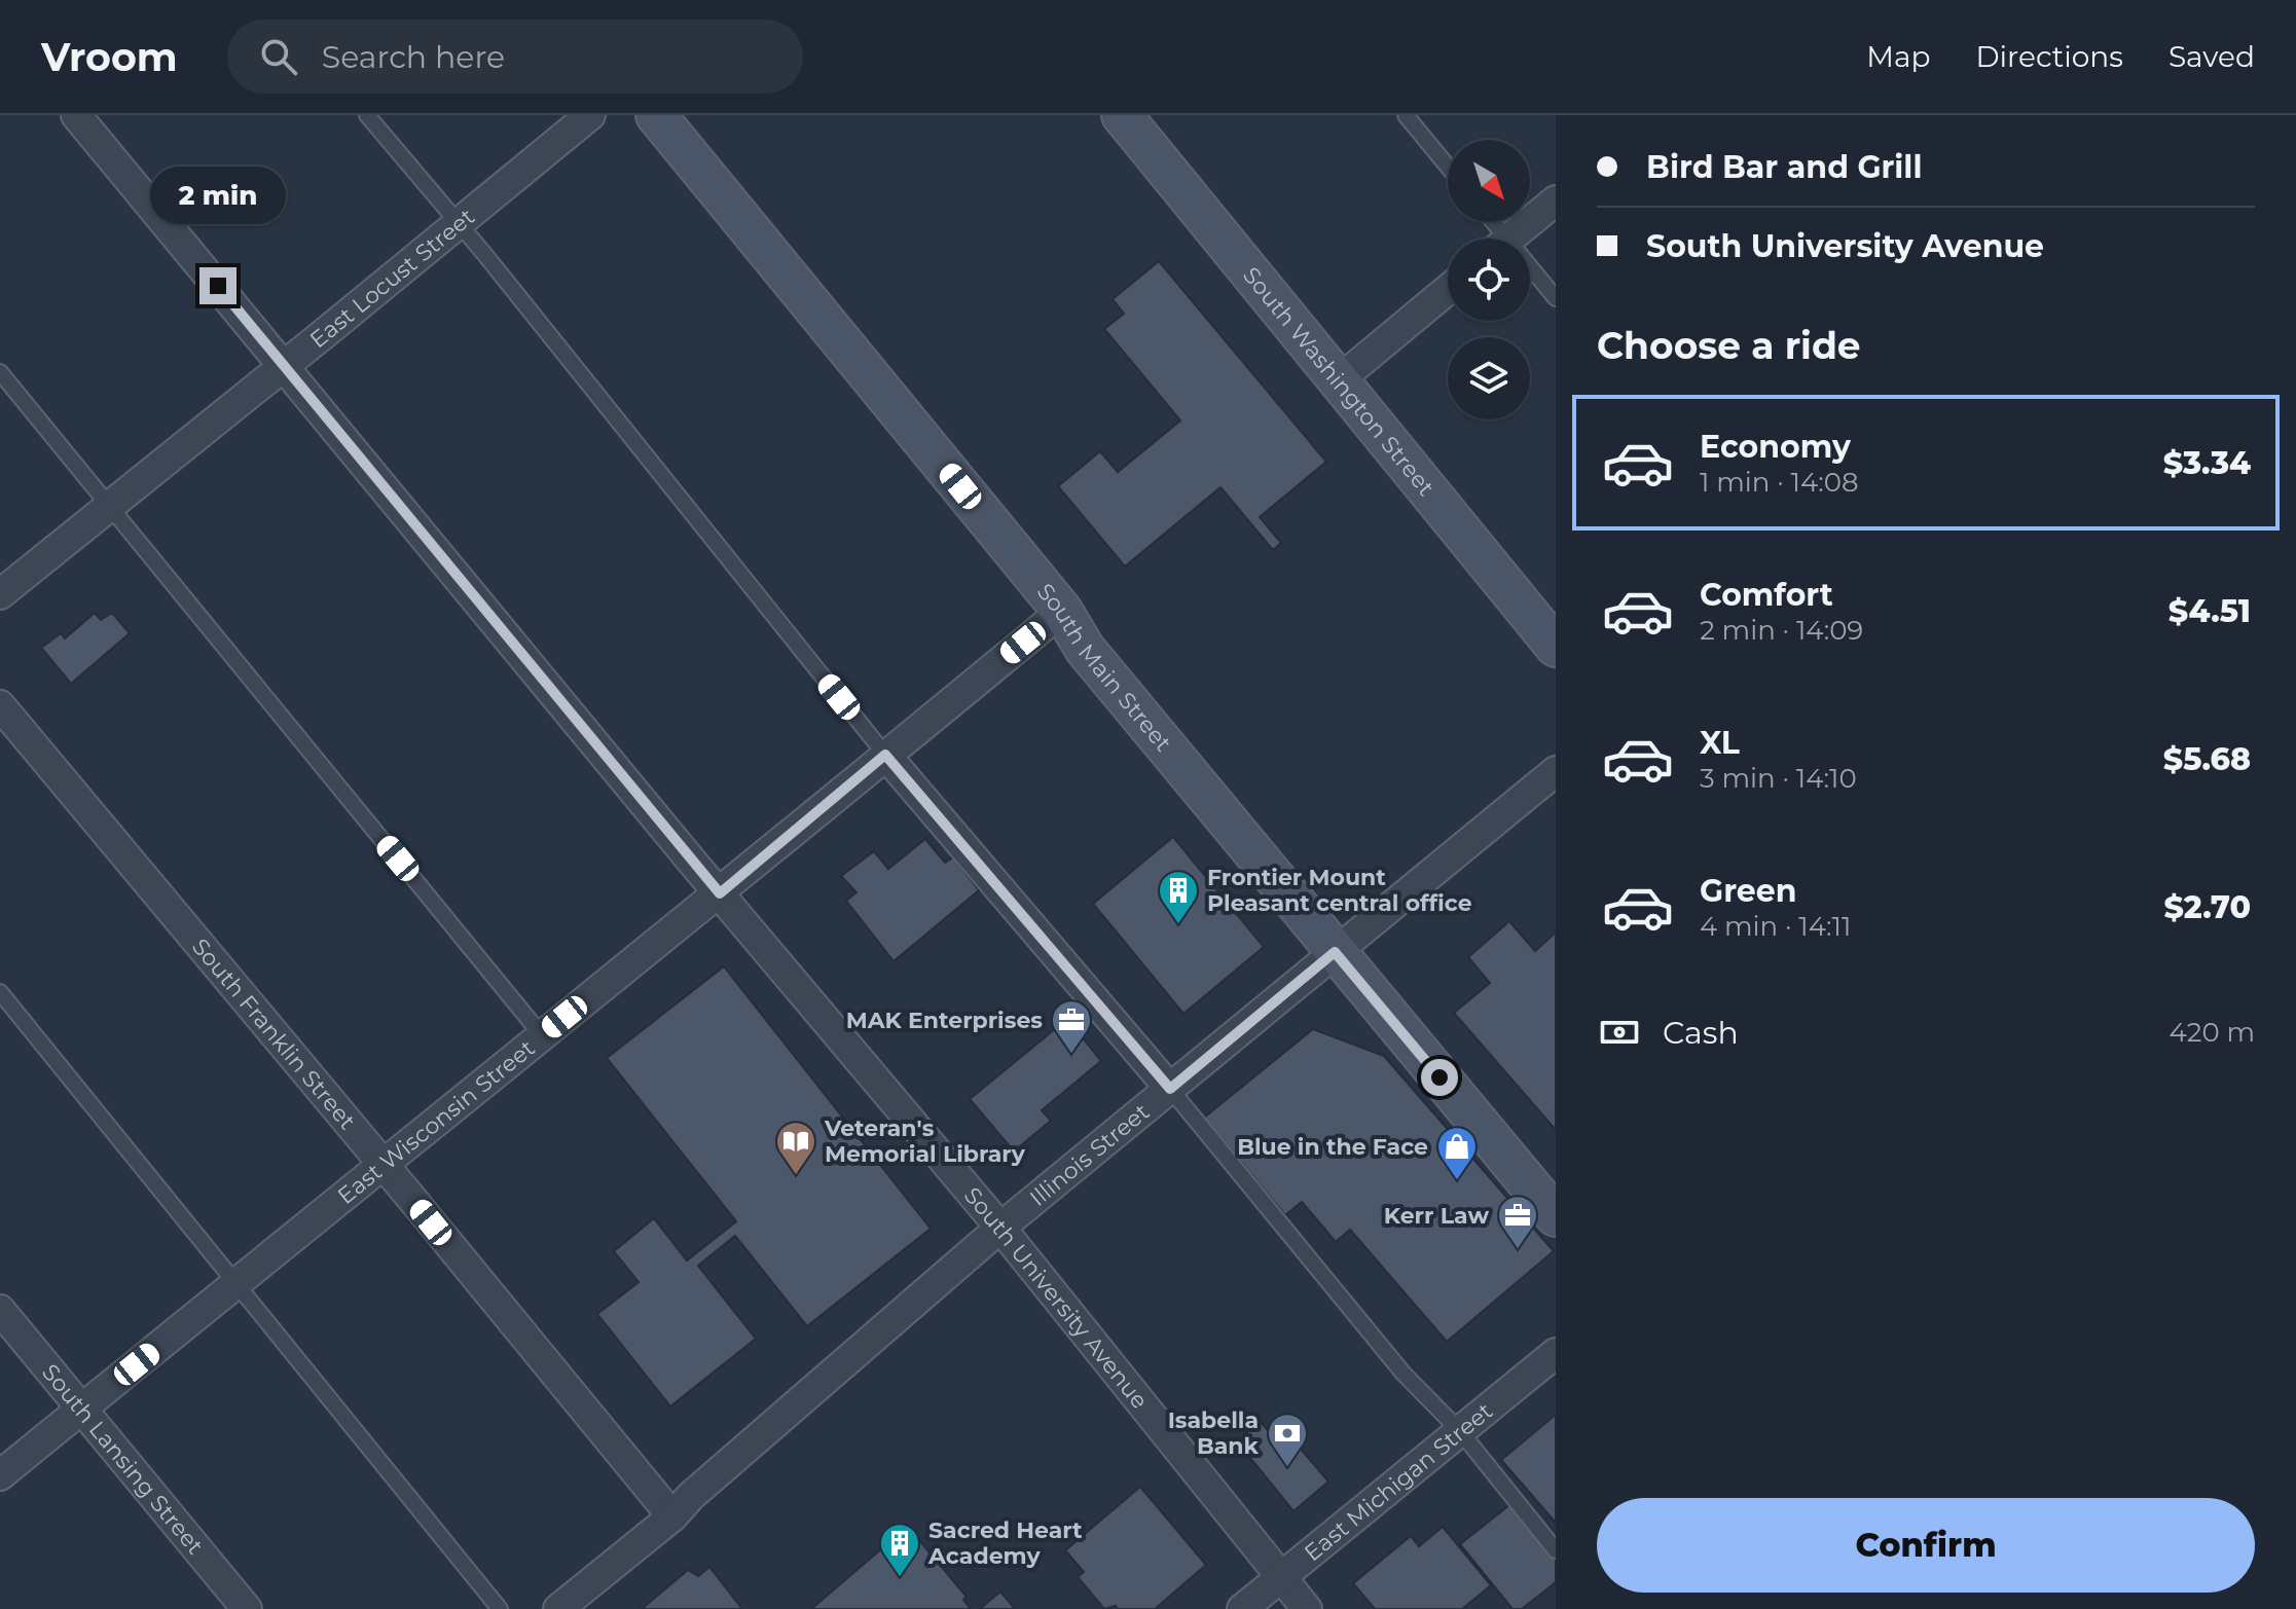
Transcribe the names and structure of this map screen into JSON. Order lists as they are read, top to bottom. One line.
{"streets":{"street":["East Locust Street","South Washington Street","South Main Street","South Franklin Street","East Wisconsin Street","Illinois Street","South University Avenue","South Lansing Street","East Michigan Street"]},"crossings":[["East Locust Street","South University Avenue"],["South Main Street","East Wisconsin Street"],["South Main Street","Illinois Street"],["South Franklin Street","East Wisconsin Street"],["South Franklin Street","Illinois Street"],["East Wisconsin Street","South University Avenue"],["East Wisconsin Street","South Lansing Street"],["Illinois Street","South University Avenue"],["South University Avenue","East Michigan Street"]],"places":{"building":["Frontier Mount Pleasant central office","Sacred Heart Academy"],"office":["MAK Enterprises","Kerr Law"],"library":["Veteran's Memorial Library"],"shop":["Blue in the Face"],"bank":["Isabella Bank"]},"north":"bottom right","page":{"header":"Vroom","search":"Search here","nav":["Map","Directions","Saved"],"banner":["Bird Bar and Grill","South University Avenue"],"bubble":"2 min","heading":"Choose a ride","list":[{"name":"Economy","note":"1 min · 14:08","value":"$3.34"},{"name":"Comfort","note":"2 min · 14:09","value":"$4.51"},{"name":"XL","note":"3 min · 14:10","value":"$5.68"},{"name":"Green","note":"4 min · 14:11","value":"$2.70"}],"pay":["Cash","420 m"],"buttons":"Confirm"}}
